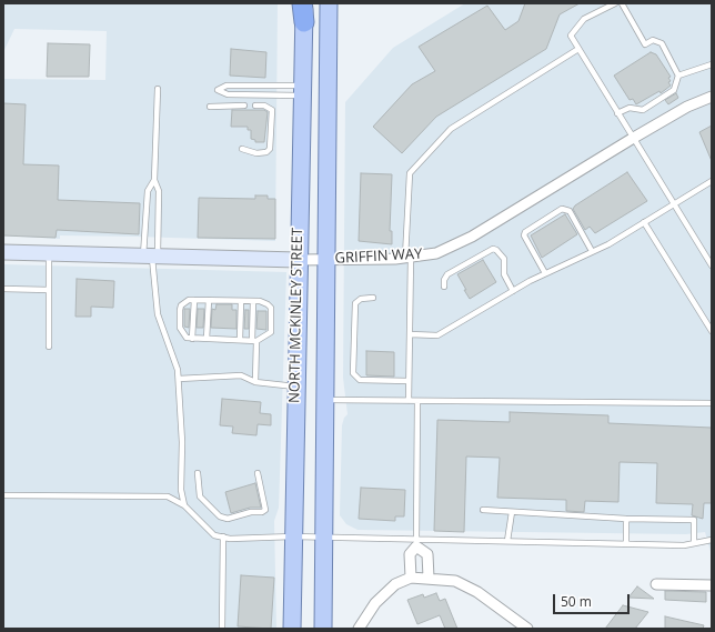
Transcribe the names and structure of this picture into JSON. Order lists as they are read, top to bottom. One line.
{"streets":{"main road":["NORTH MCKINLEY STREET"],"street":["GRIFFIN WAY"]},"crossings":[["GRIFFIN WAY","NORTH MCKINLEY STREET"]],"scale_bar":"50 m"}
